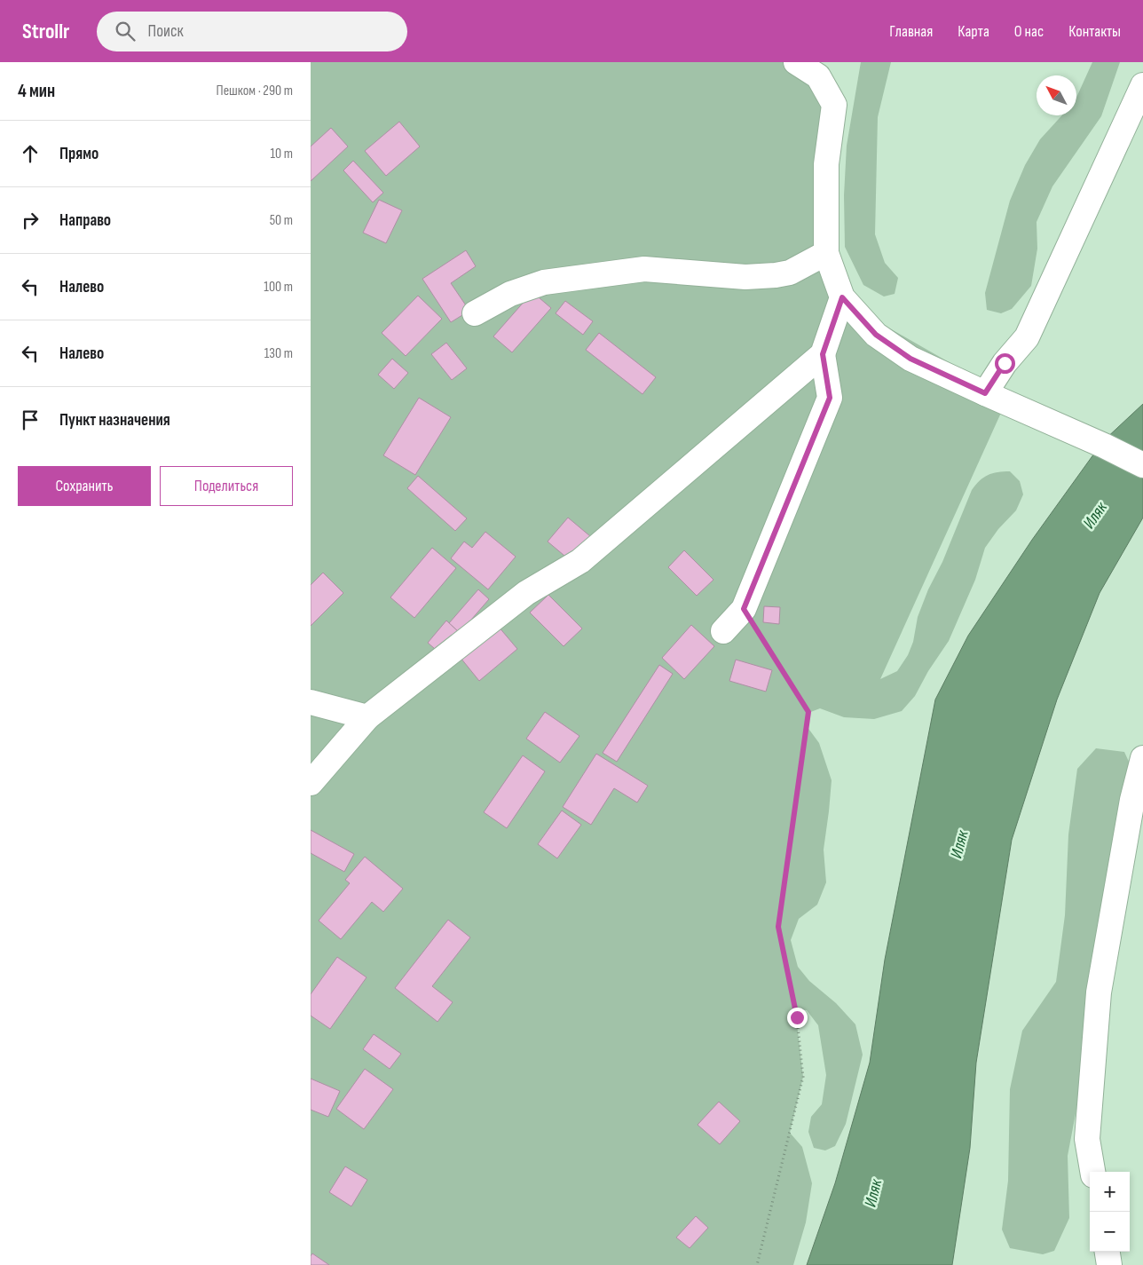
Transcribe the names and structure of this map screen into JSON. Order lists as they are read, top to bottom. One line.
{"water":["Иляк"],"north":"top left","page":{"header":"Strollr","search":"Поиск","nav":["Главная","Карта","О нас","Контакты"],"heading":["4 мин","Пешком · 290 m"],"list":[["Прямо","10 m"],["Направо","50 m"],["Налево","100 m"],["Налево","130 m"],"Пункт назначения"],"buttons":["Сохранить","Поделиться"],"map_buttons":["+","−"]}}
